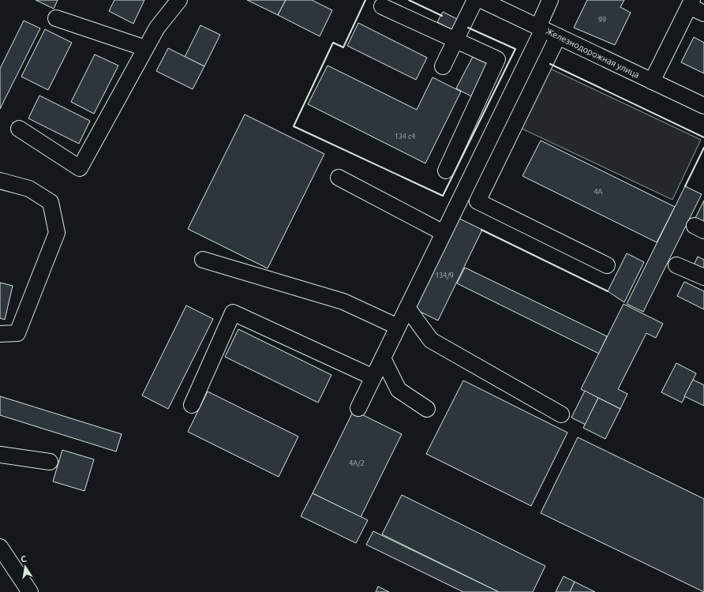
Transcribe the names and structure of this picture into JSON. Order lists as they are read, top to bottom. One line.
{"streets":{"street":["Железнодорожная улица"]},"house_numbers":["99","134 с4","4А","134/9","4А/2"],"north":"top"}
